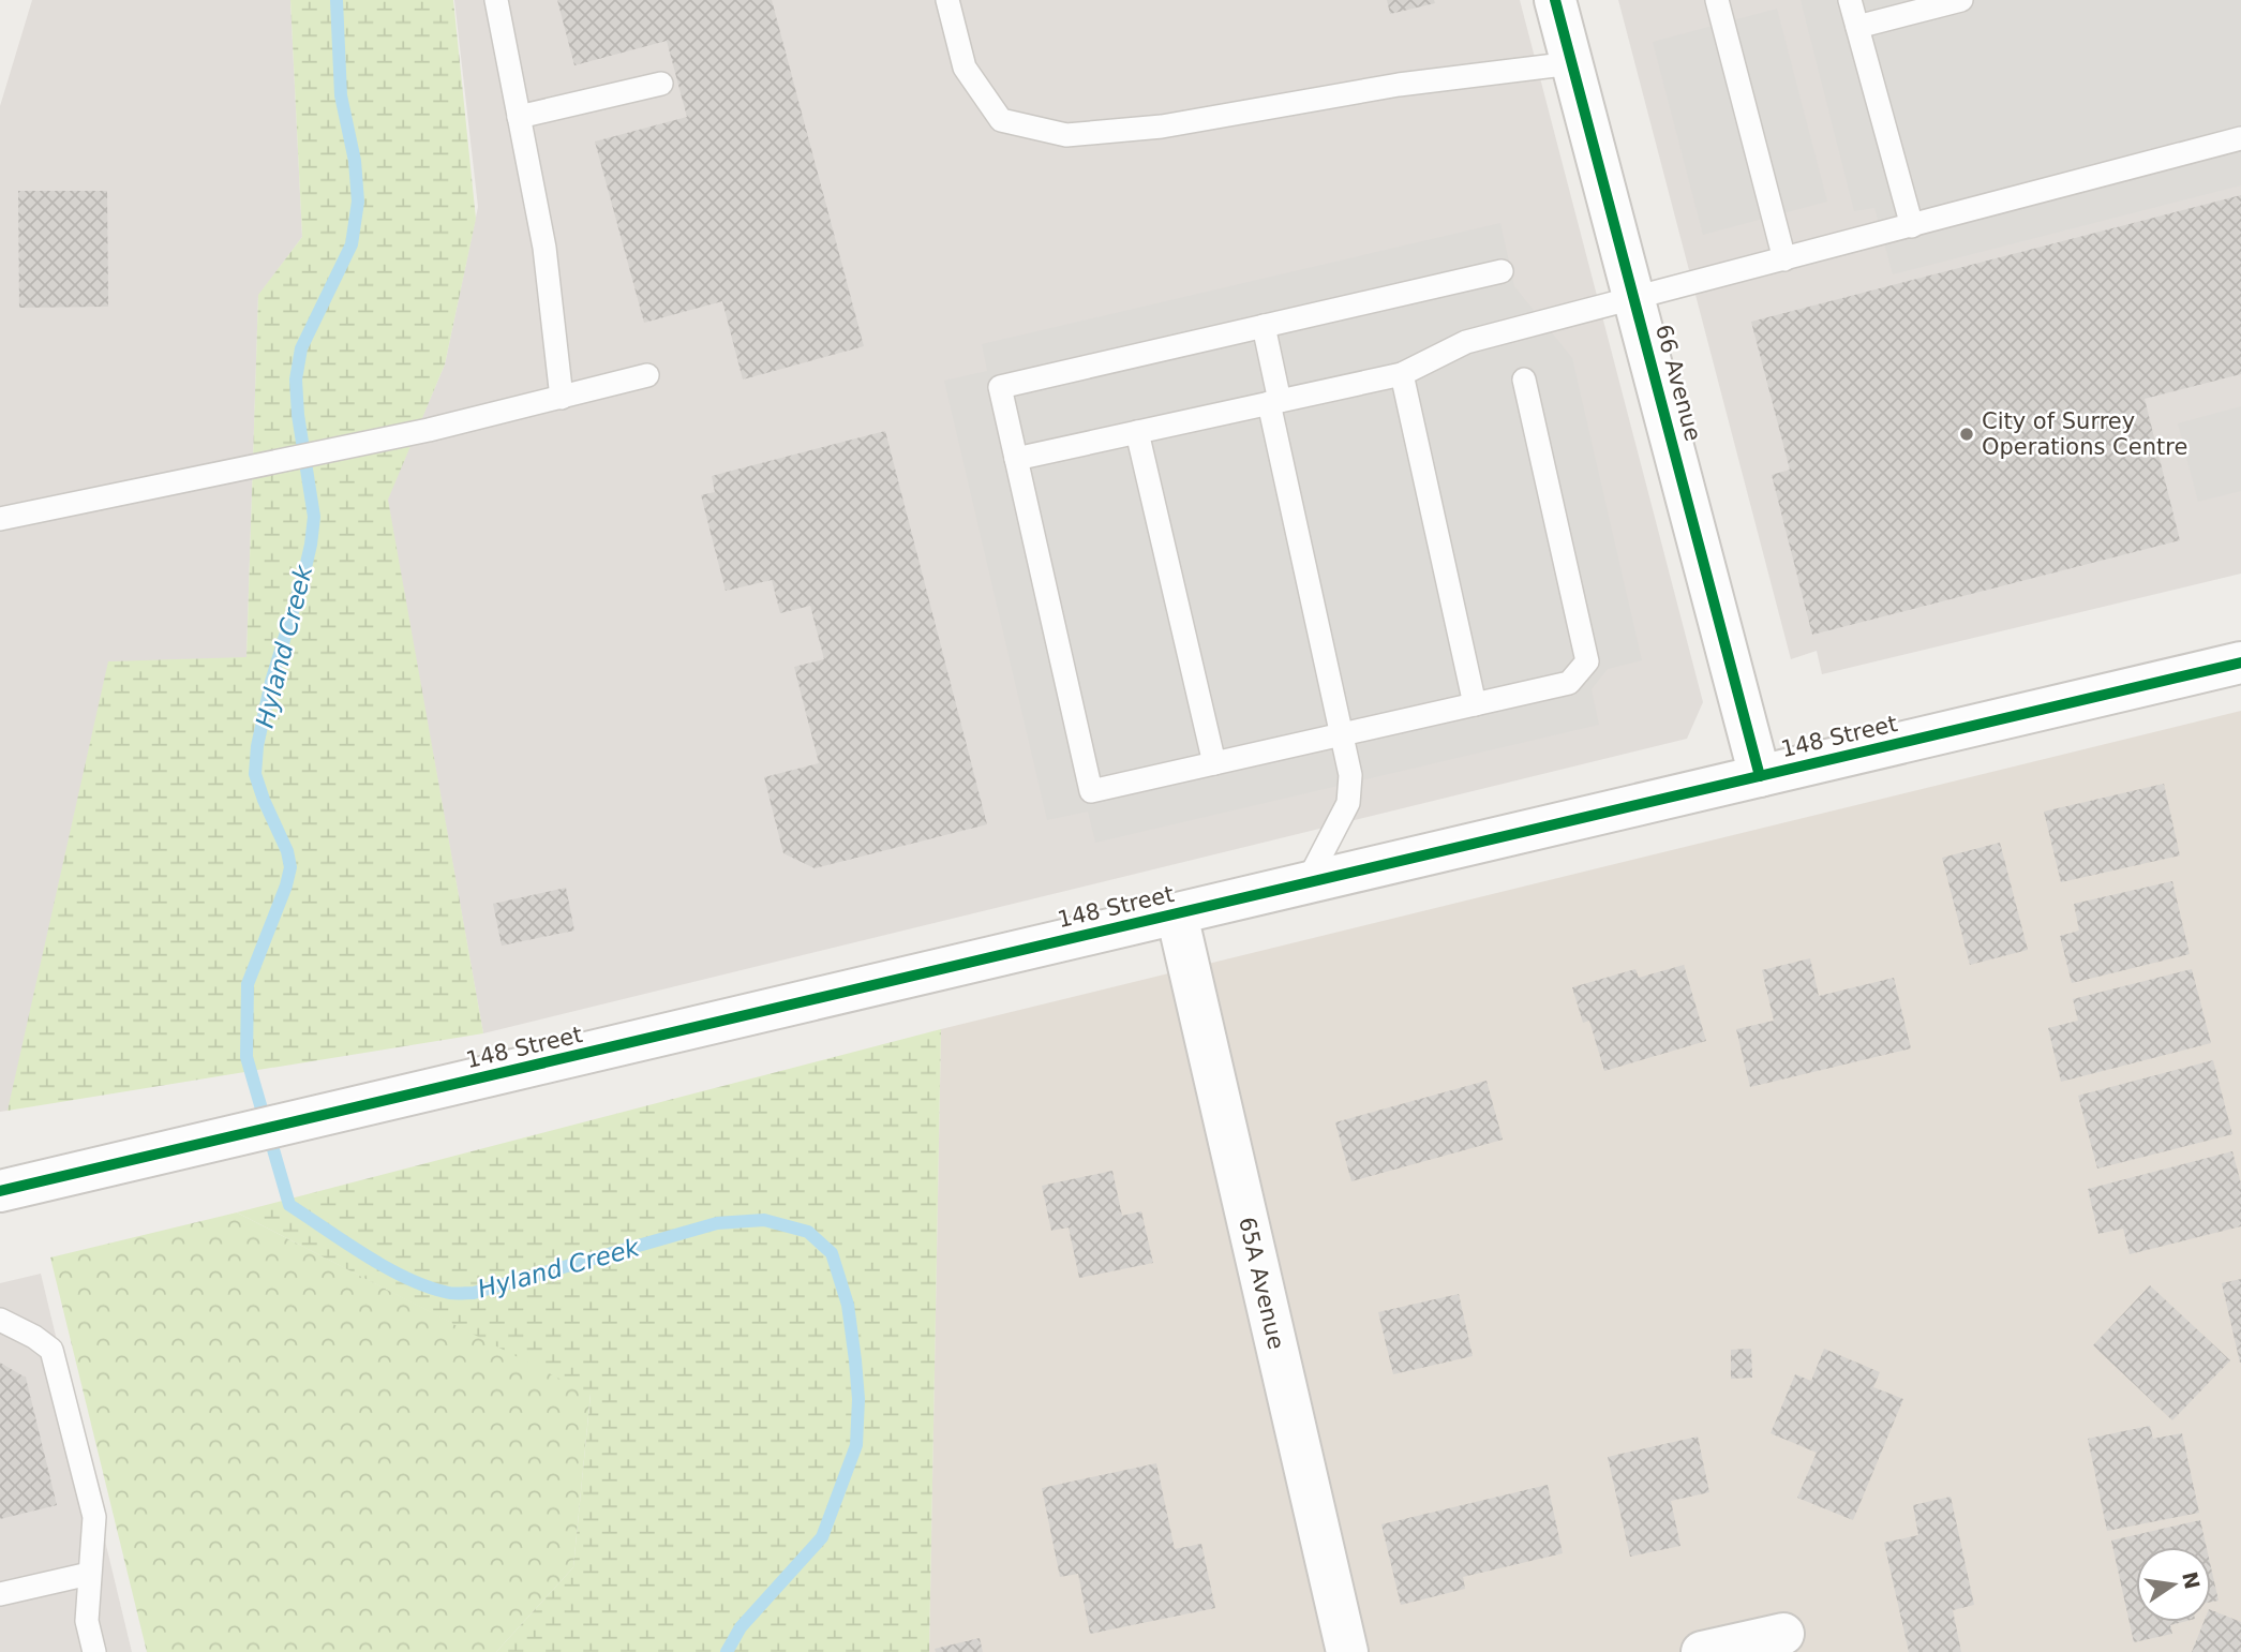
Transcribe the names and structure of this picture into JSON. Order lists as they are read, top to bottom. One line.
{"streets":{"street":["66 Avenue","148 Street","65A Avenue"]},"crossings":[["66 Avenue","148 Street"],["148 Street","65A Avenue"]],"water":["Hyland Creek"],"places":["City of Surrey Operations Centre"],"north":"right"}
